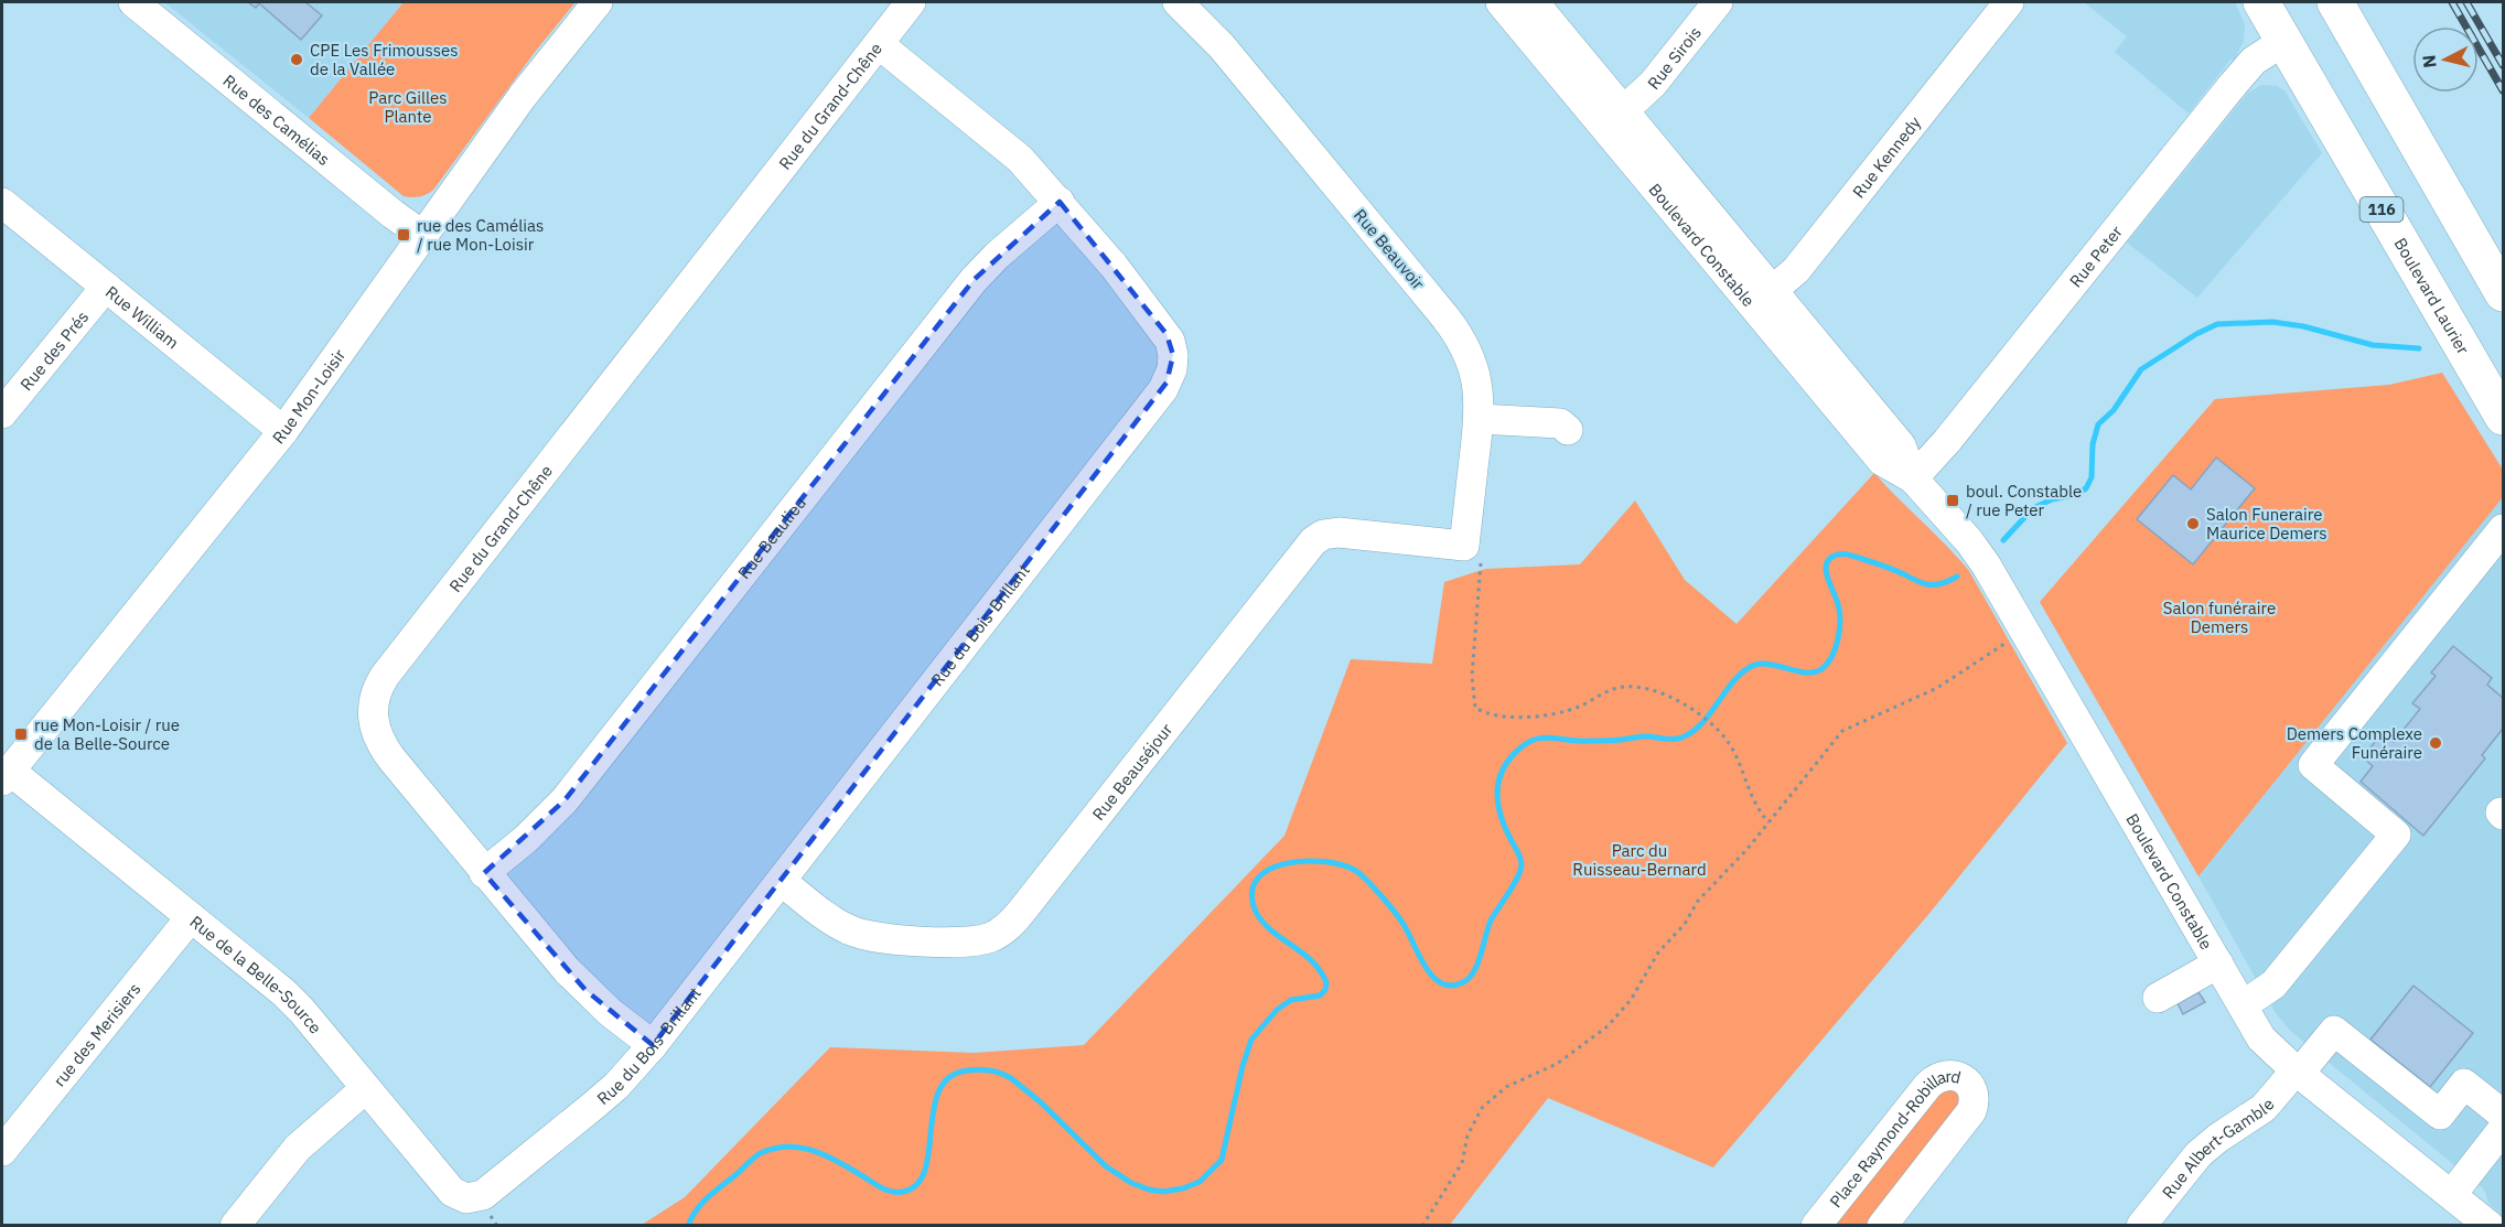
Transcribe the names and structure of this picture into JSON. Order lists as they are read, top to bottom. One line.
{"streets":{"main road":["116","Boulevard Laurier"],"street":["Rue Sirois","Rue du Grand-Chêne","Rue des Camélias","Rue Kennedy","Boulevard Constable","Rue Beauvoir","Rue Peter","Rue William","Rue des Prés","Rue Mon-Loisir","Rue Beaulieu","Rue du Bois-Brillant","Rue Beauséjour","Rue de la Belle-Source","rue des Merisiers","Place Raymond-Robillard","Rue Albert-Gamble"]},"crossings":[["Rue Sirois","Boulevard Constable"],["Rue du Grand-Chêne","Rue Beaulieu"],["Rue du Grand-Chêne","Rue du Bois-Brillant"],["Rue des Camélias","Rue Mon-Loisir"],["Rue Kennedy","Boulevard Constable"],["Boulevard Constable","Rue Peter"],["Boulevard Constable","Rue Albert-Gamble"],["Rue Beauvoir","Rue Beauséjour"],["Rue Peter","Boulevard Laurier"],["Rue William","Rue des Prés"],["Rue William","Rue Mon-Loisir"],["Rue Mon-Loisir","Rue de la Belle-Source"],["Rue Beaulieu","Rue du Bois-Brillant"],["Rue du Bois-Brillant","Rue Beauséjour"],["Rue du Bois-Brillant","Rue de la Belle-Source"],["Rue de la Belle-Source","rue des Merisiers"]],"parks":["Parc Gilles Plante","Salon funéraire Demers","Parc du Ruisseau-Bernard"],"places":{"other":["CPE Les Frimousses de la Vallée","Salon Funeraire Maurice Demers","Demers Complexe Funéraire"],"transit":["rue des Camélias / rue Mon-Loisir","boul. Constable / rue Peter","rue Mon-Loisir / rue de la Belle-Source"]},"north":"left"}
